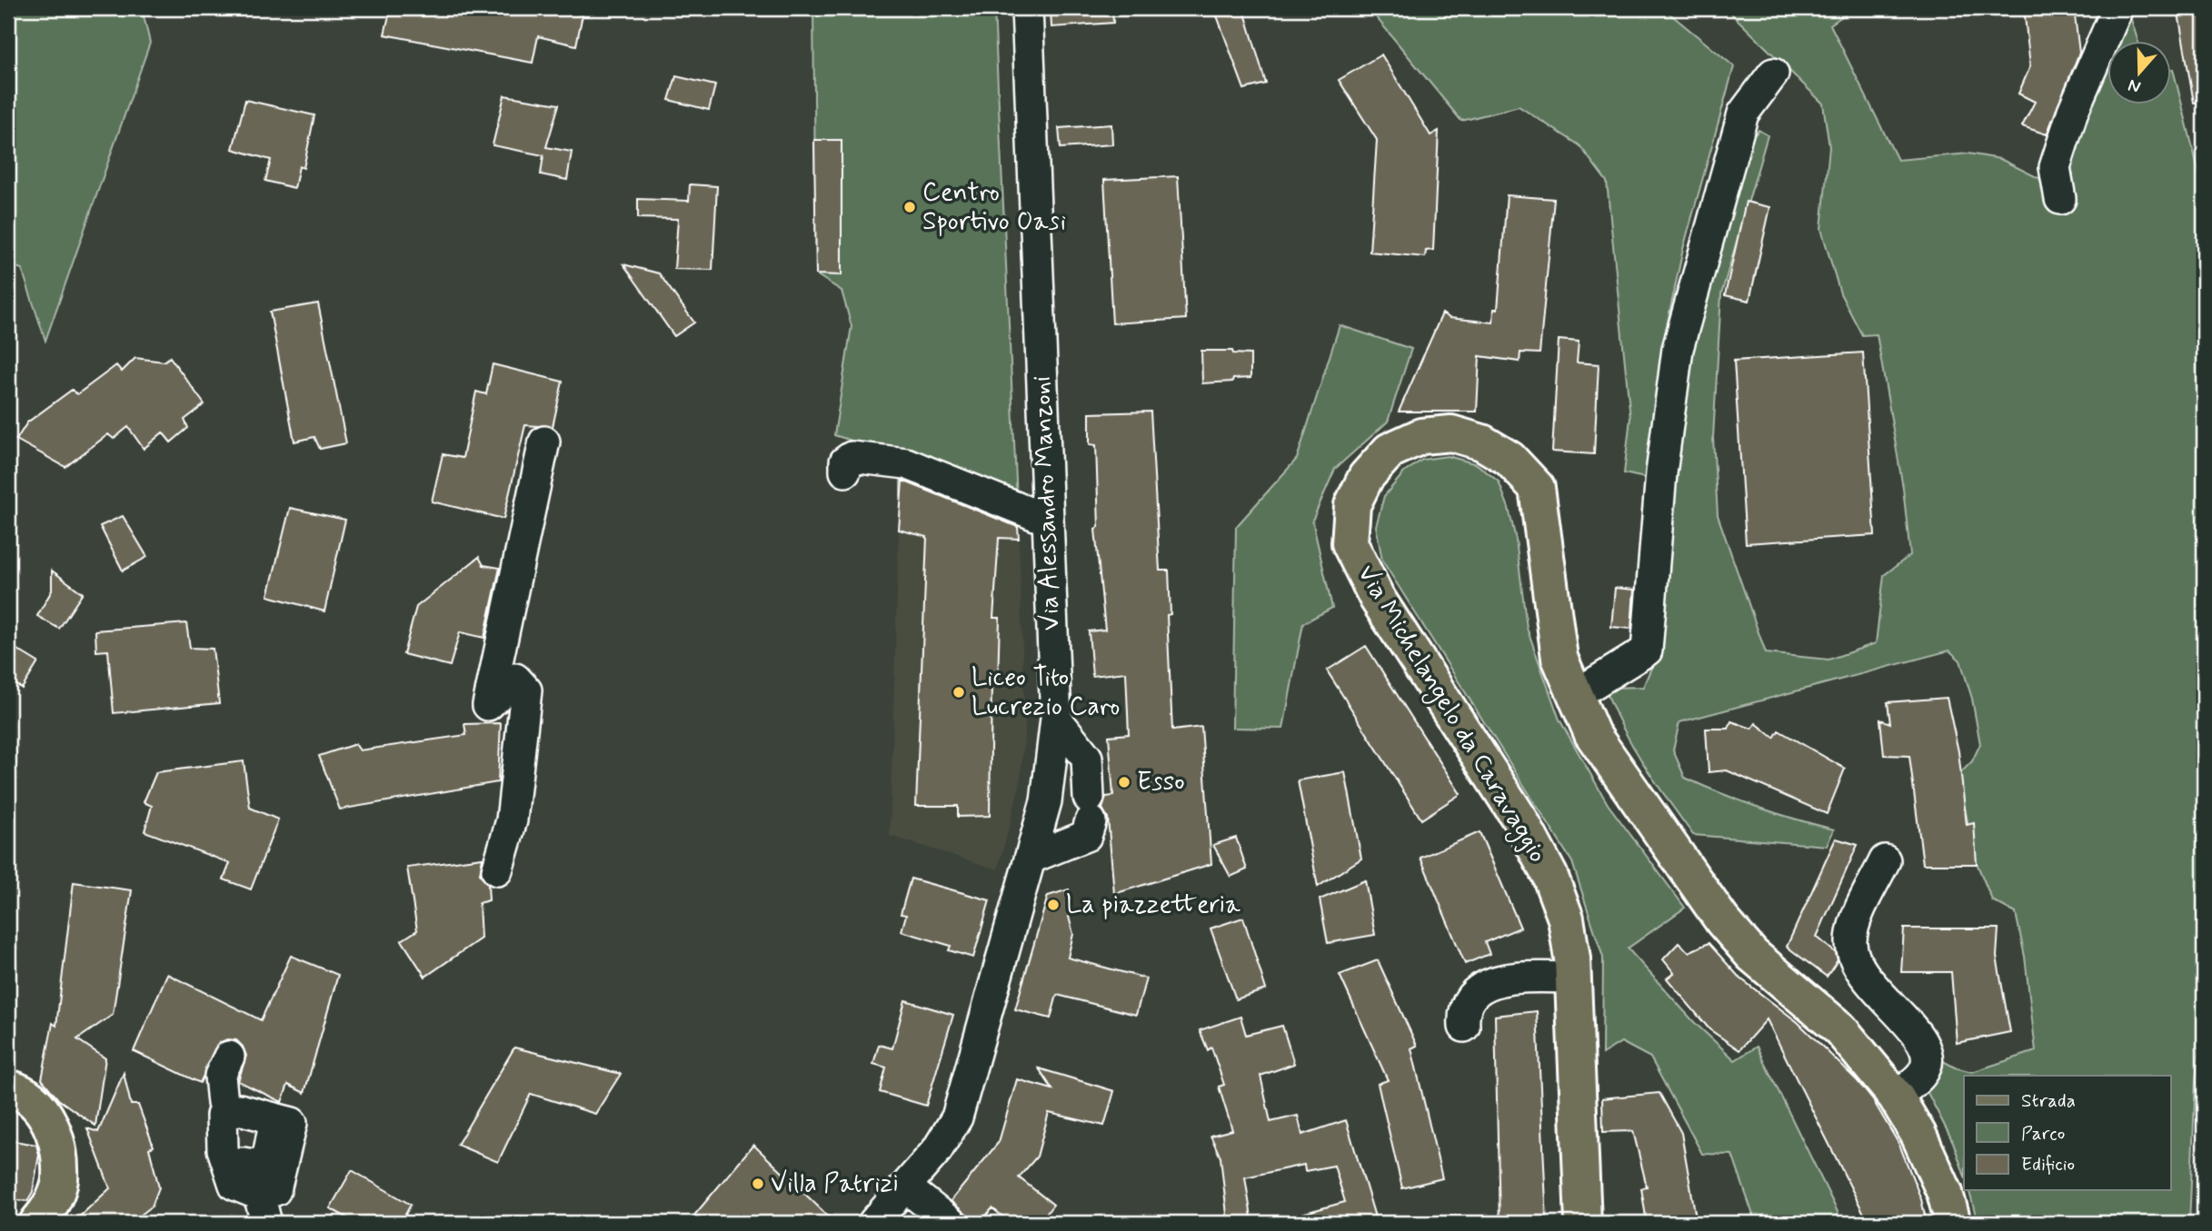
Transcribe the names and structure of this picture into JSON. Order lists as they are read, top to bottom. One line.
{"streets":{"main road":["Via Michelangelo da Caravaggio"],"street":["Via Alessandro Manzoni"]},"places":["Centro Sportivo Oasi","Liceo Tito Lucrezio Caro","Esso","La piazzetteria","Villa Patrizi"],"legend":["Strada","Parco","Edificio"],"north":"bottom"}
